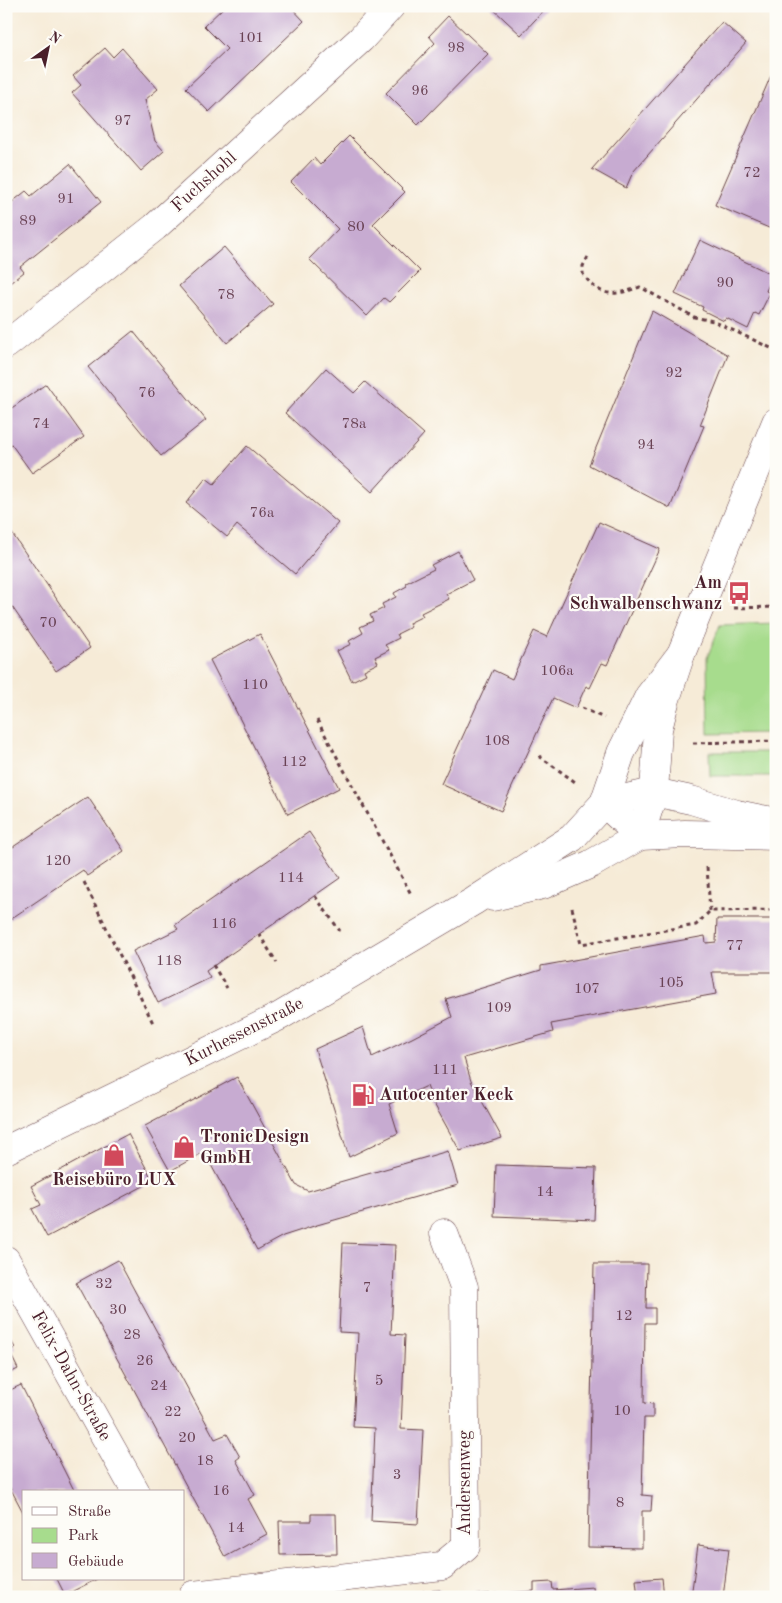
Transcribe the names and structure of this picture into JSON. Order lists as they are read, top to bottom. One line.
{"streets":{"street":["Fuchshohl","Kurhessenstraße","Felix-Dahn-Straße","Andersenweg"]},"places":{"bus stop":["Am Schwalbenschwanz"],"fuel station":["Autocenter Keck"],"shop":["TronicDesign GmbH","Reisebüro LUX"]},"house_numbers":["101","98","96","97","72","91","89","80","90","78","92","76","74","78a","94","76a","70","106a","110","108","112","120","114","116","77","118","105","107","109","111","14","32","7","30","12","28","26","5","24","10","22","20","18","3","16","8","14"],"legend":["Straße","Park","Gebäude"],"north":"top right"}
